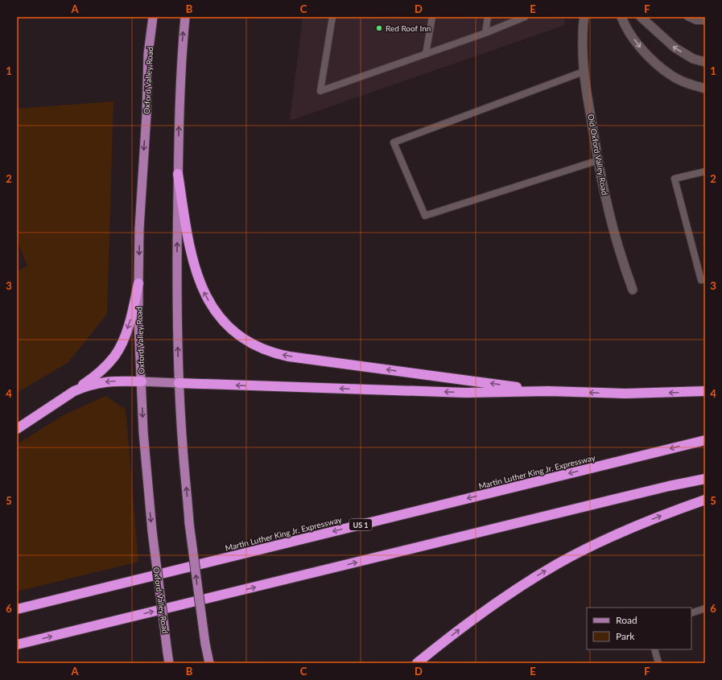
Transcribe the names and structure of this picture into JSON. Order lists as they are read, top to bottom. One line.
{"streets":{"highway":["Martin Luther King Jr. Expressway","US 1"],"main road":["Oxford Valley Road"],"street":["Old Oxford Valley Road"]},"places":["Red Roof Inn"],"legend":["Road","Park"],"grid":{"columns":["A","B","C","D","E","F"],"rows":["1","2","3","4","5","6"]}}
